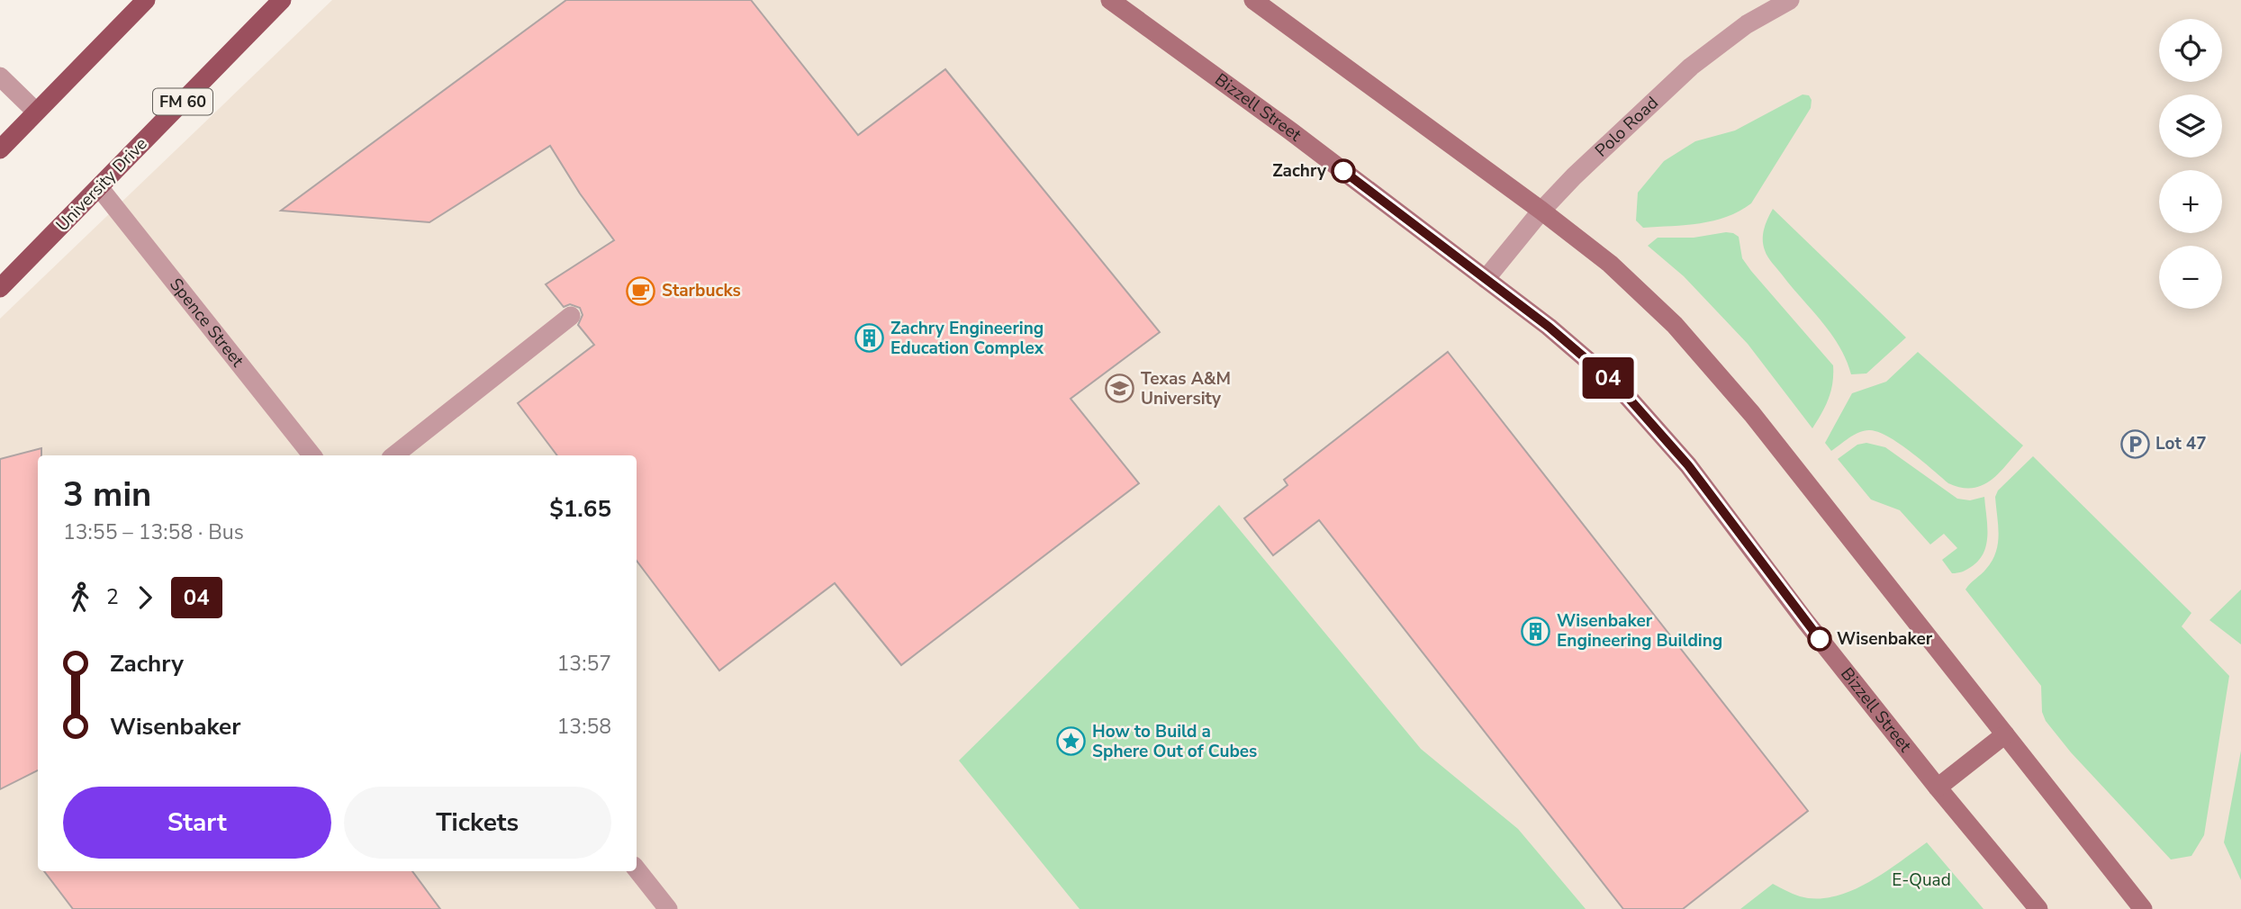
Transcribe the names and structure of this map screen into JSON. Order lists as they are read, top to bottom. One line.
{"streets":{"main road":["FM 60","University Drive"],"street":["Bizzell Street","Polo Road","Spence Street"]},"crossings":[["Bizzell Street","Polo Road"],["University Drive","Spence Street"]],"parks":["E-Quad"],"places":{"other":["Zachry","Wisenbaker"],"cafe":["Starbucks"],"building":["Zachry Engineering Education Complex","Wisenbaker Engineering Building"],"school or university":["Texas A&M University"],"parking":["Lot 47"],"place":["How to Build a Sphere Out of Cubes"]},"lines":["bus line 04"],"page":{"on_map":"04","map_buttons":["+","−"],"heading":["3 min","13:55 – 13:58 · Bus","$1.65"],"legs":["2","04"],"list":[{"name":"Zachry","value":"13:57"},{"name":"Wisenbaker","value":"13:58"}],"buttons":["Start","Tickets"]}}
